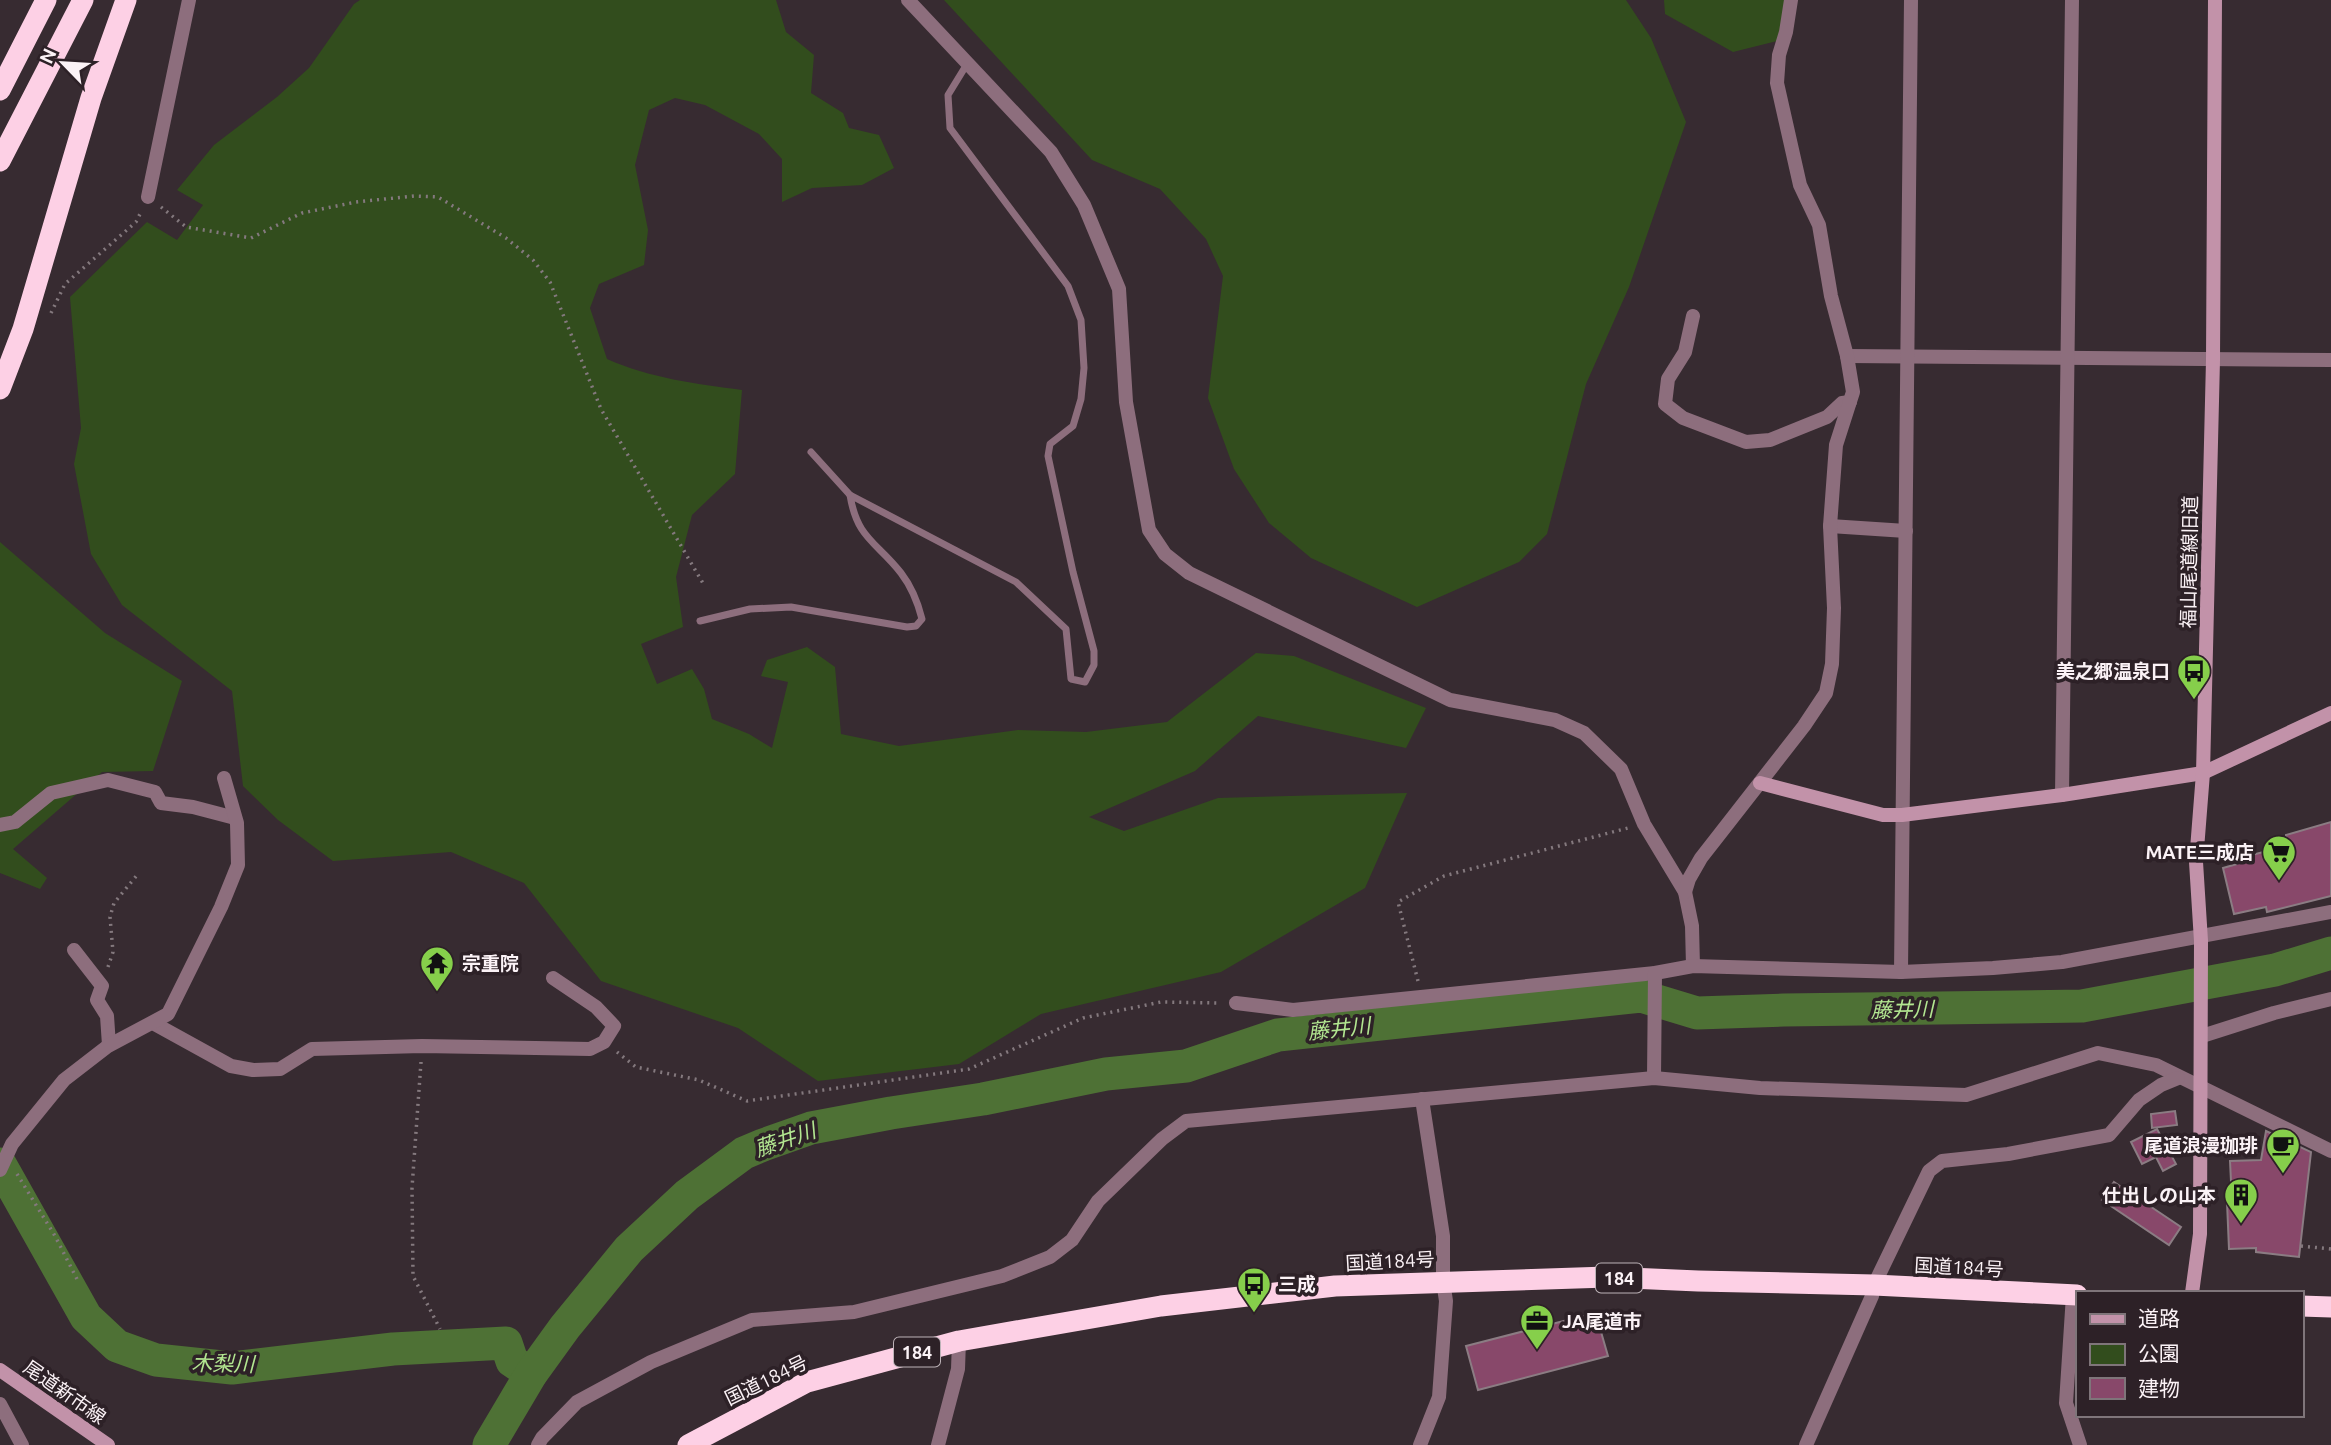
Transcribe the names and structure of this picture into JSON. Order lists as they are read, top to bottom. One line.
{"streets":{"highway":["国道184号","184"],"street":["福山尾道線旧道","尾道新市線"]},"water":["藤井川","木梨川"],"places":{"bus stop":["美之郷温泉口","三成"],"supermarket":["MATE三成店"],"temple":["宗重院"],"cafe":["尾道浪漫珈琲"],"building":["仕出しの山本"],"office":["JA尾道市"]},"legend":["道路","公園","建物"],"north":"top left"}
